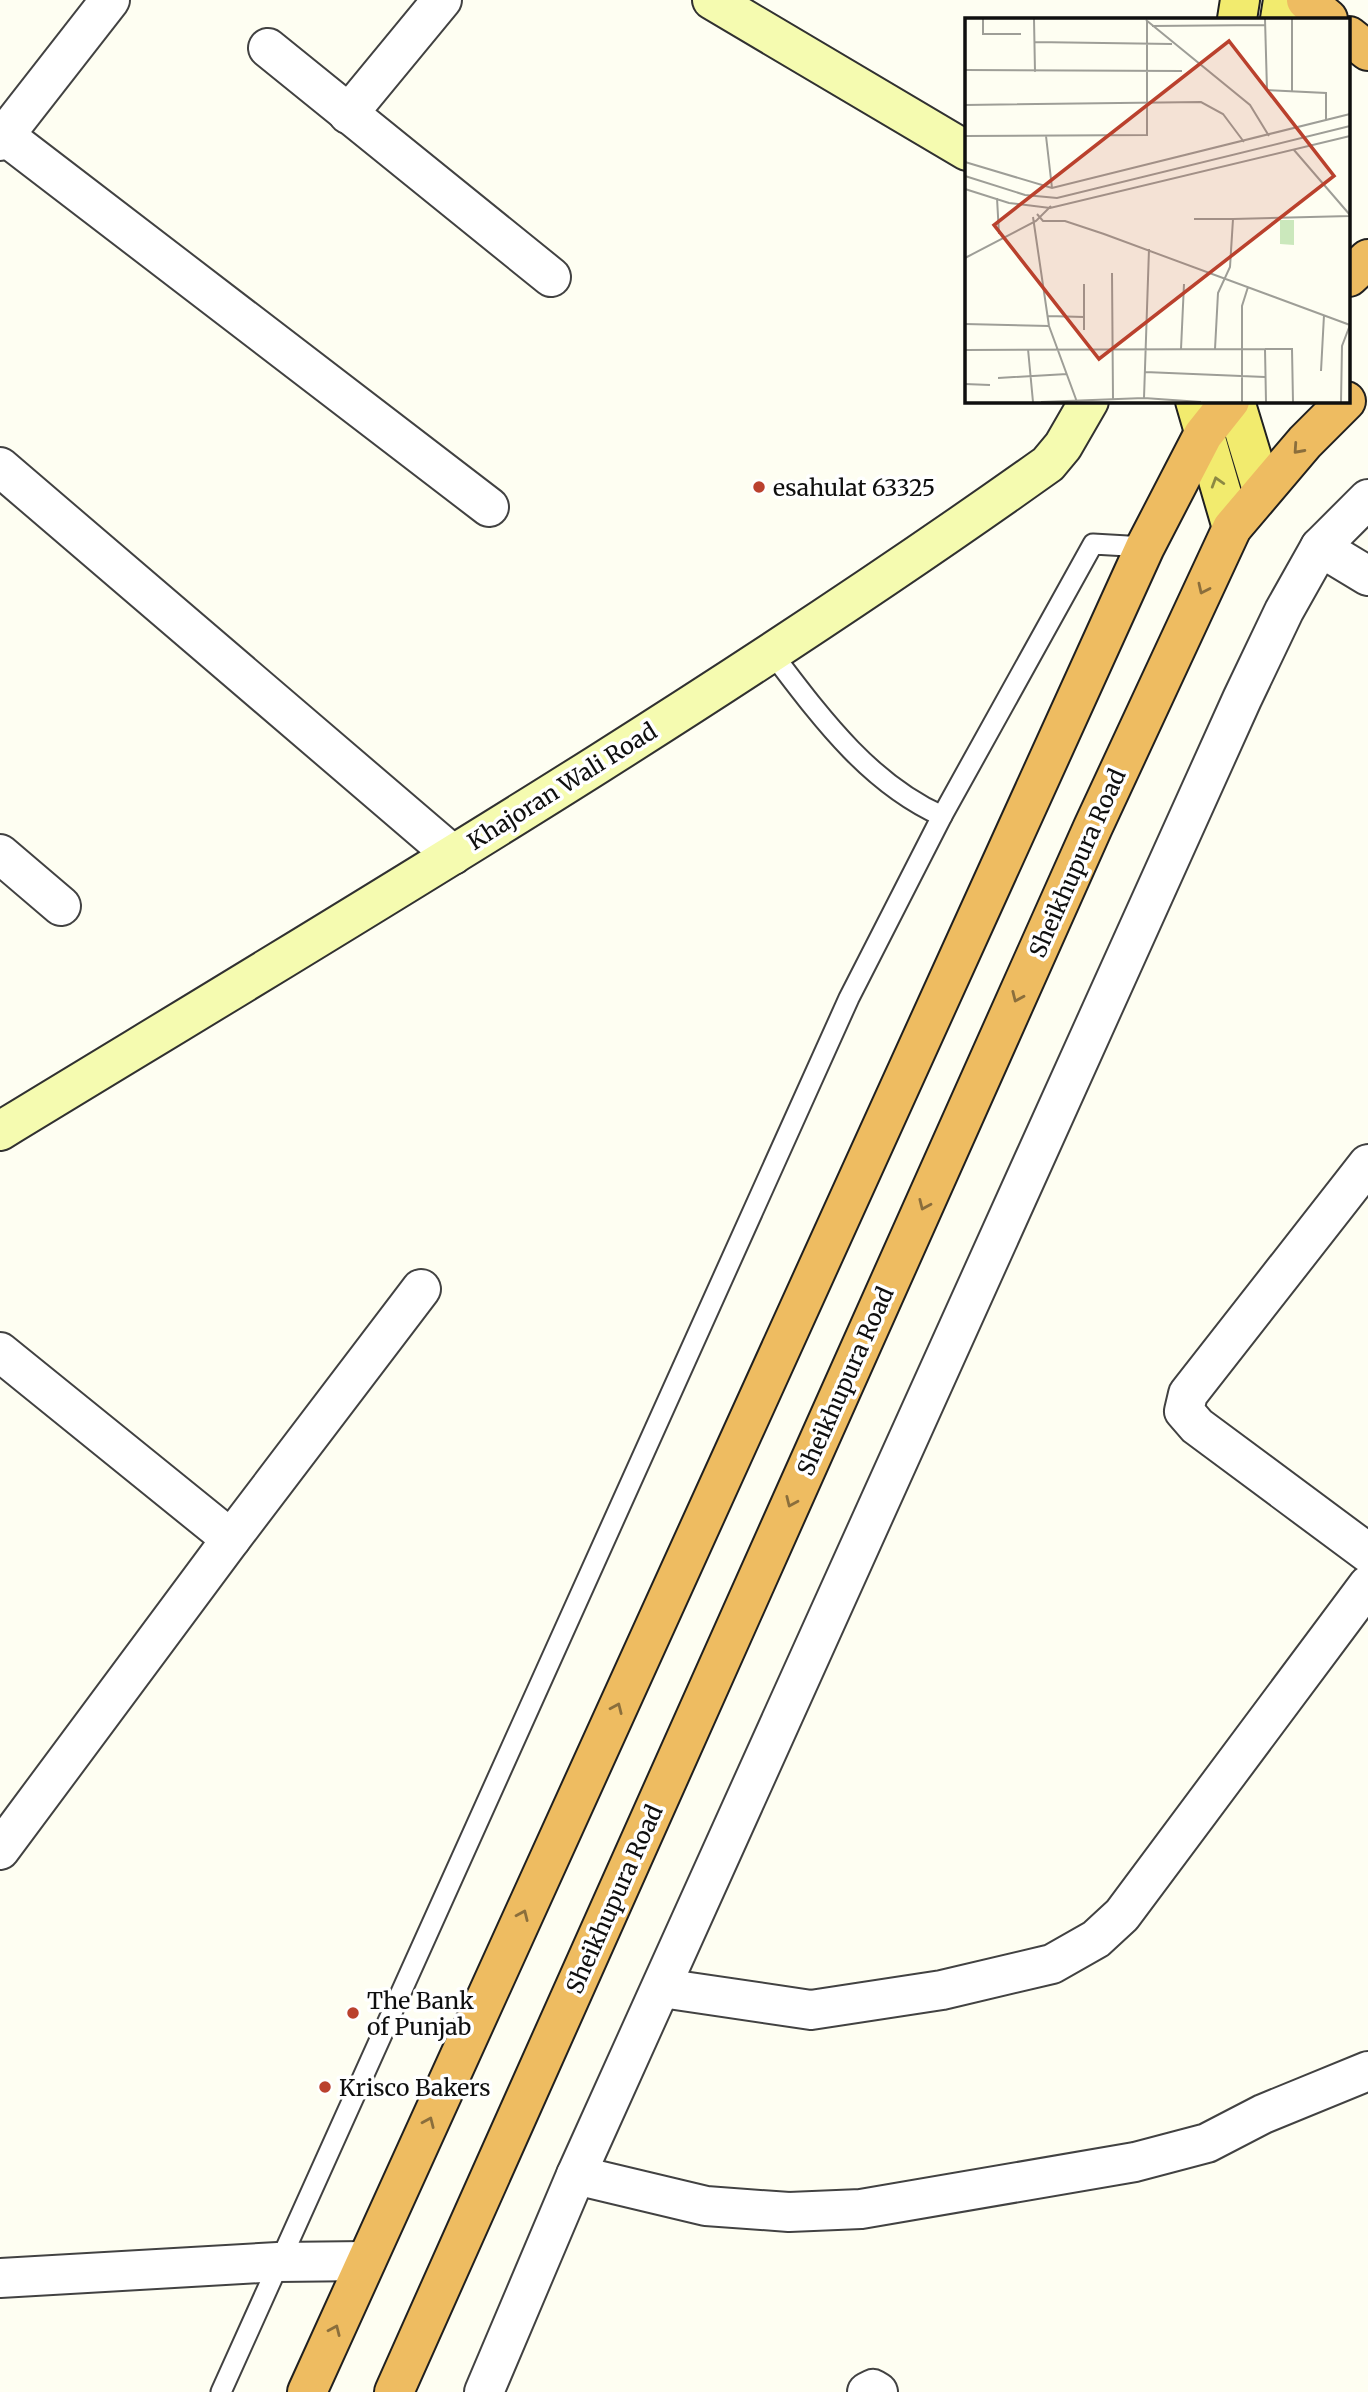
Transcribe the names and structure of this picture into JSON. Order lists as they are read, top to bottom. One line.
{"streets":{"highway":["Sheikhupura Road"],"street":["Khajoran Wali Road"]},"places":["esahulat 63325","The Bank of Punjab","Krisco Bakers"]}
